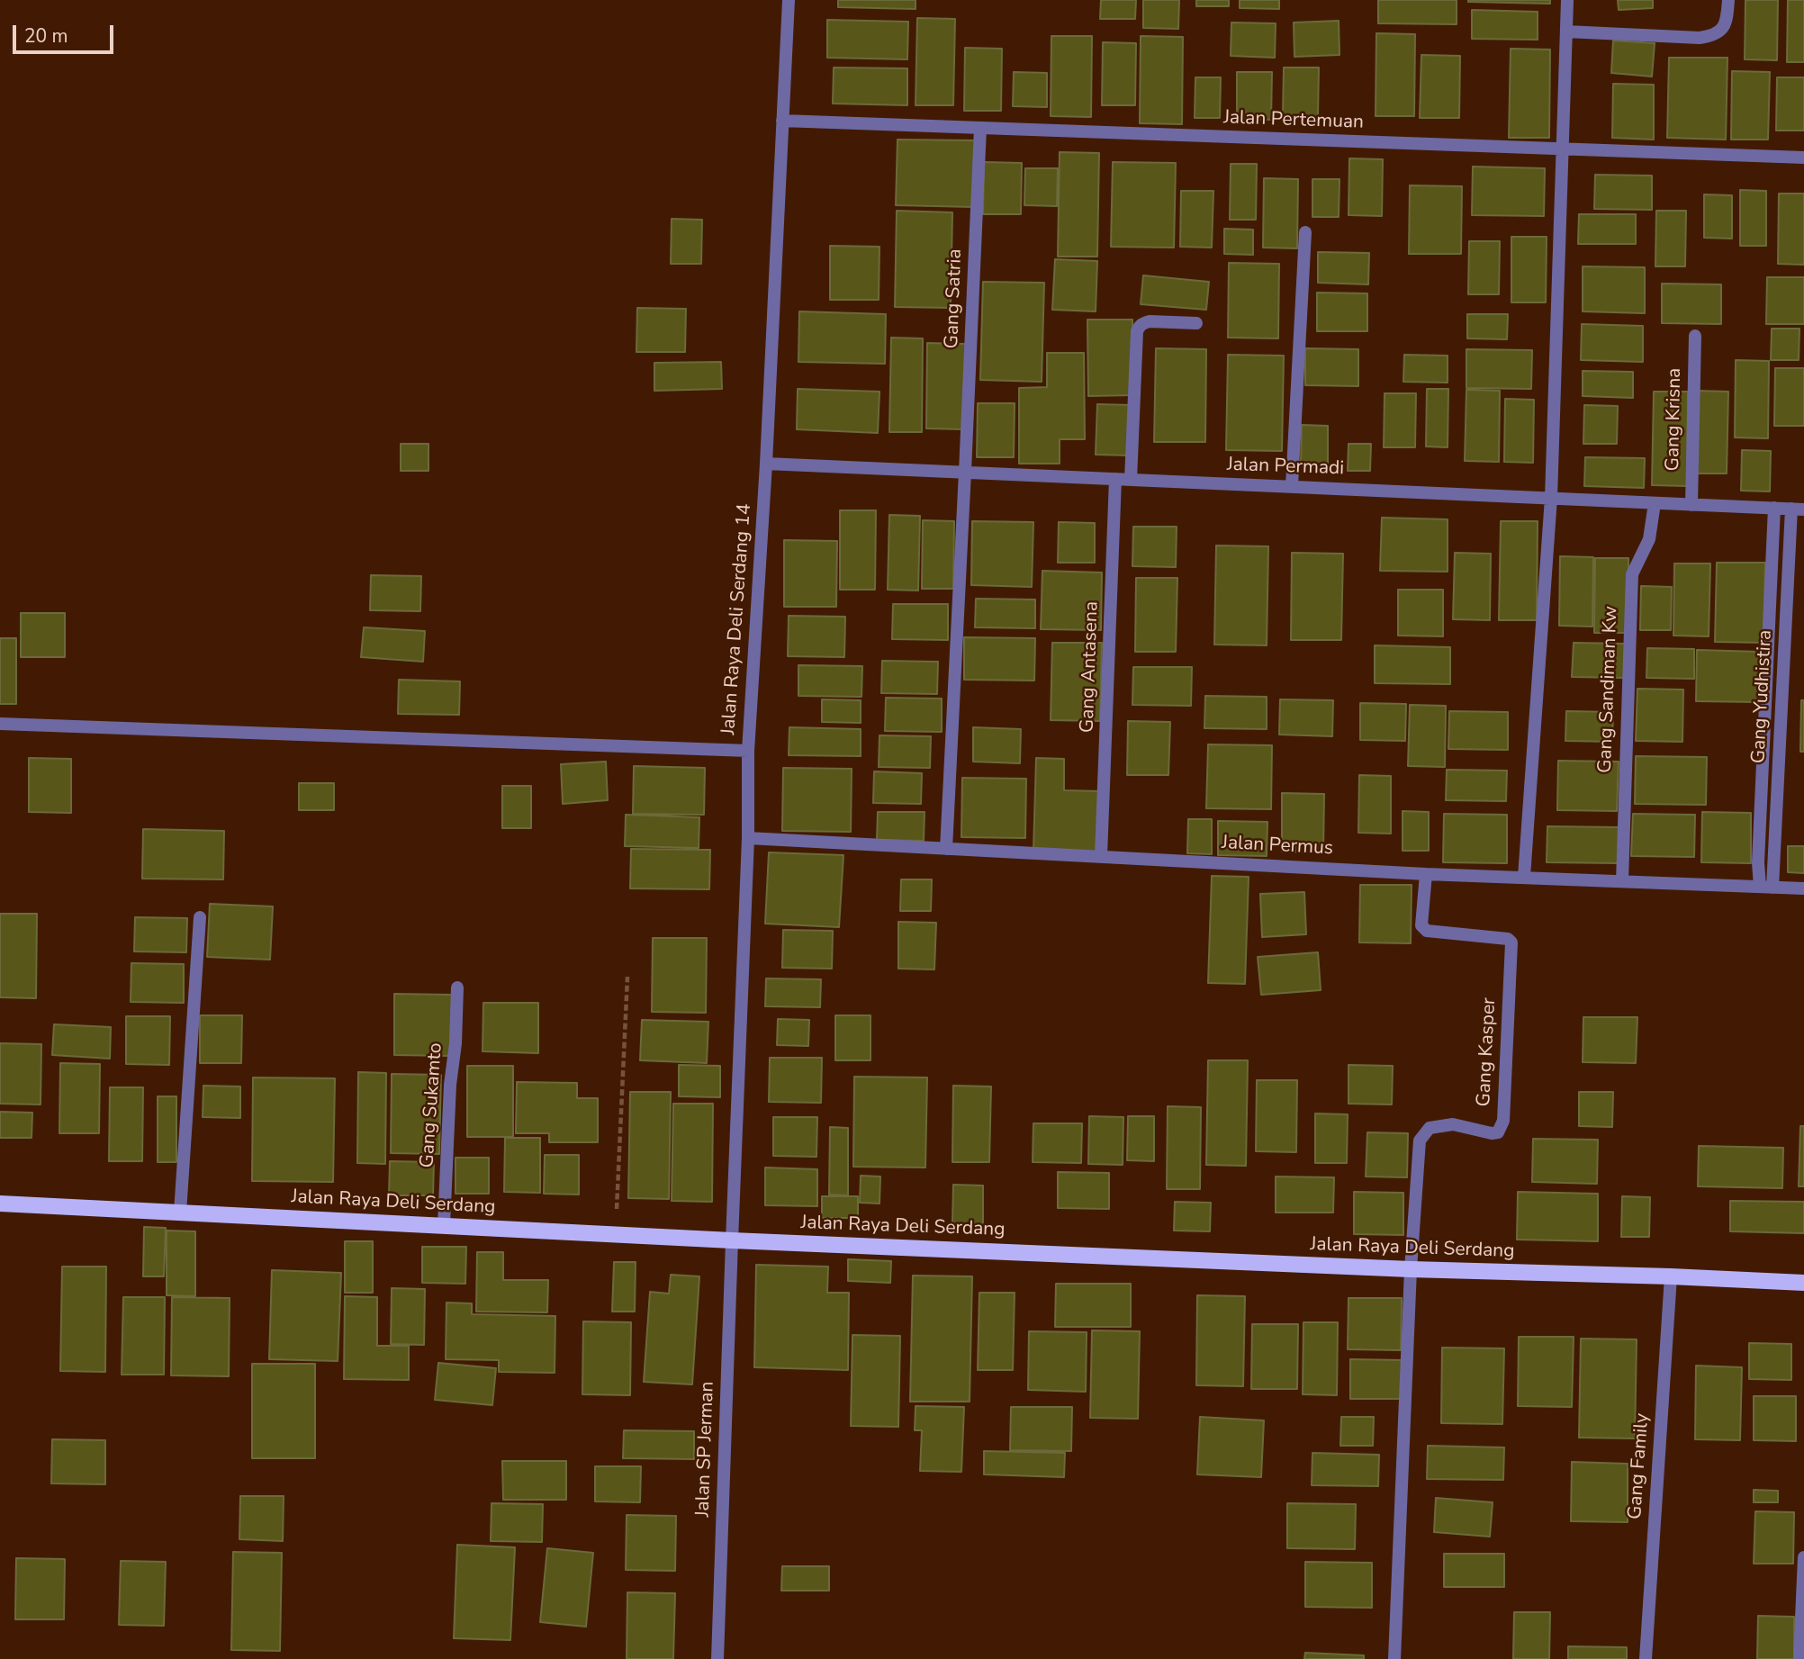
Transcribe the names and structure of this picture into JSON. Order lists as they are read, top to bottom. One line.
{"streets":{"main road":["Jalan Raya Deli Serdang"],"street":["Jalan Pertemuan","Gang Satria","Gang Krisna","Jalan Permadi","Jalan Raya Deli Serdang 14","Gang Antasena","Gang Sandiman Kw","Gang Yudhistira","Jalan Permus","Gang Kasper","Gang Sukamto","Jalan SP Jerman","Gang Family"]},"crossings":[["Jalan Pertemuan","Gang Satria"],["Jalan Pertemuan","Jalan Raya Deli Serdang 14"],["Gang Satria","Jalan Permadi"],["Gang Satria","Jalan Permus"],["Gang Krisna","Jalan Permadi"],["Jalan Permadi","Jalan Raya Deli Serdang 14"],["Jalan Permadi","Gang Antasena"],["Jalan Permadi","Gang Sandiman Kw"],["Jalan Permadi","Gang Yudhistira"],["Jalan Raya Deli Serdang 14","Jalan Permus"],["Jalan Raya Deli Serdang 14","Jalan Raya Deli Serdang"],["Jalan Raya Deli Serdang 14","Jalan SP Jerman"],["Gang Antasena","Jalan Permus"],["Gang Sandiman Kw","Jalan Permus"],["Gang Yudhistira","Jalan Permus"],["Jalan Permus","Gang Kasper"],["Gang Kasper","Jalan Raya Deli Serdang"],["Gang Sukamto","Jalan Raya Deli Serdang"],["Jalan Raya Deli Serdang","Jalan SP Jerman"],["Jalan Raya Deli Serdang","Gang Family"]],"scale_bar":"20 m"}
